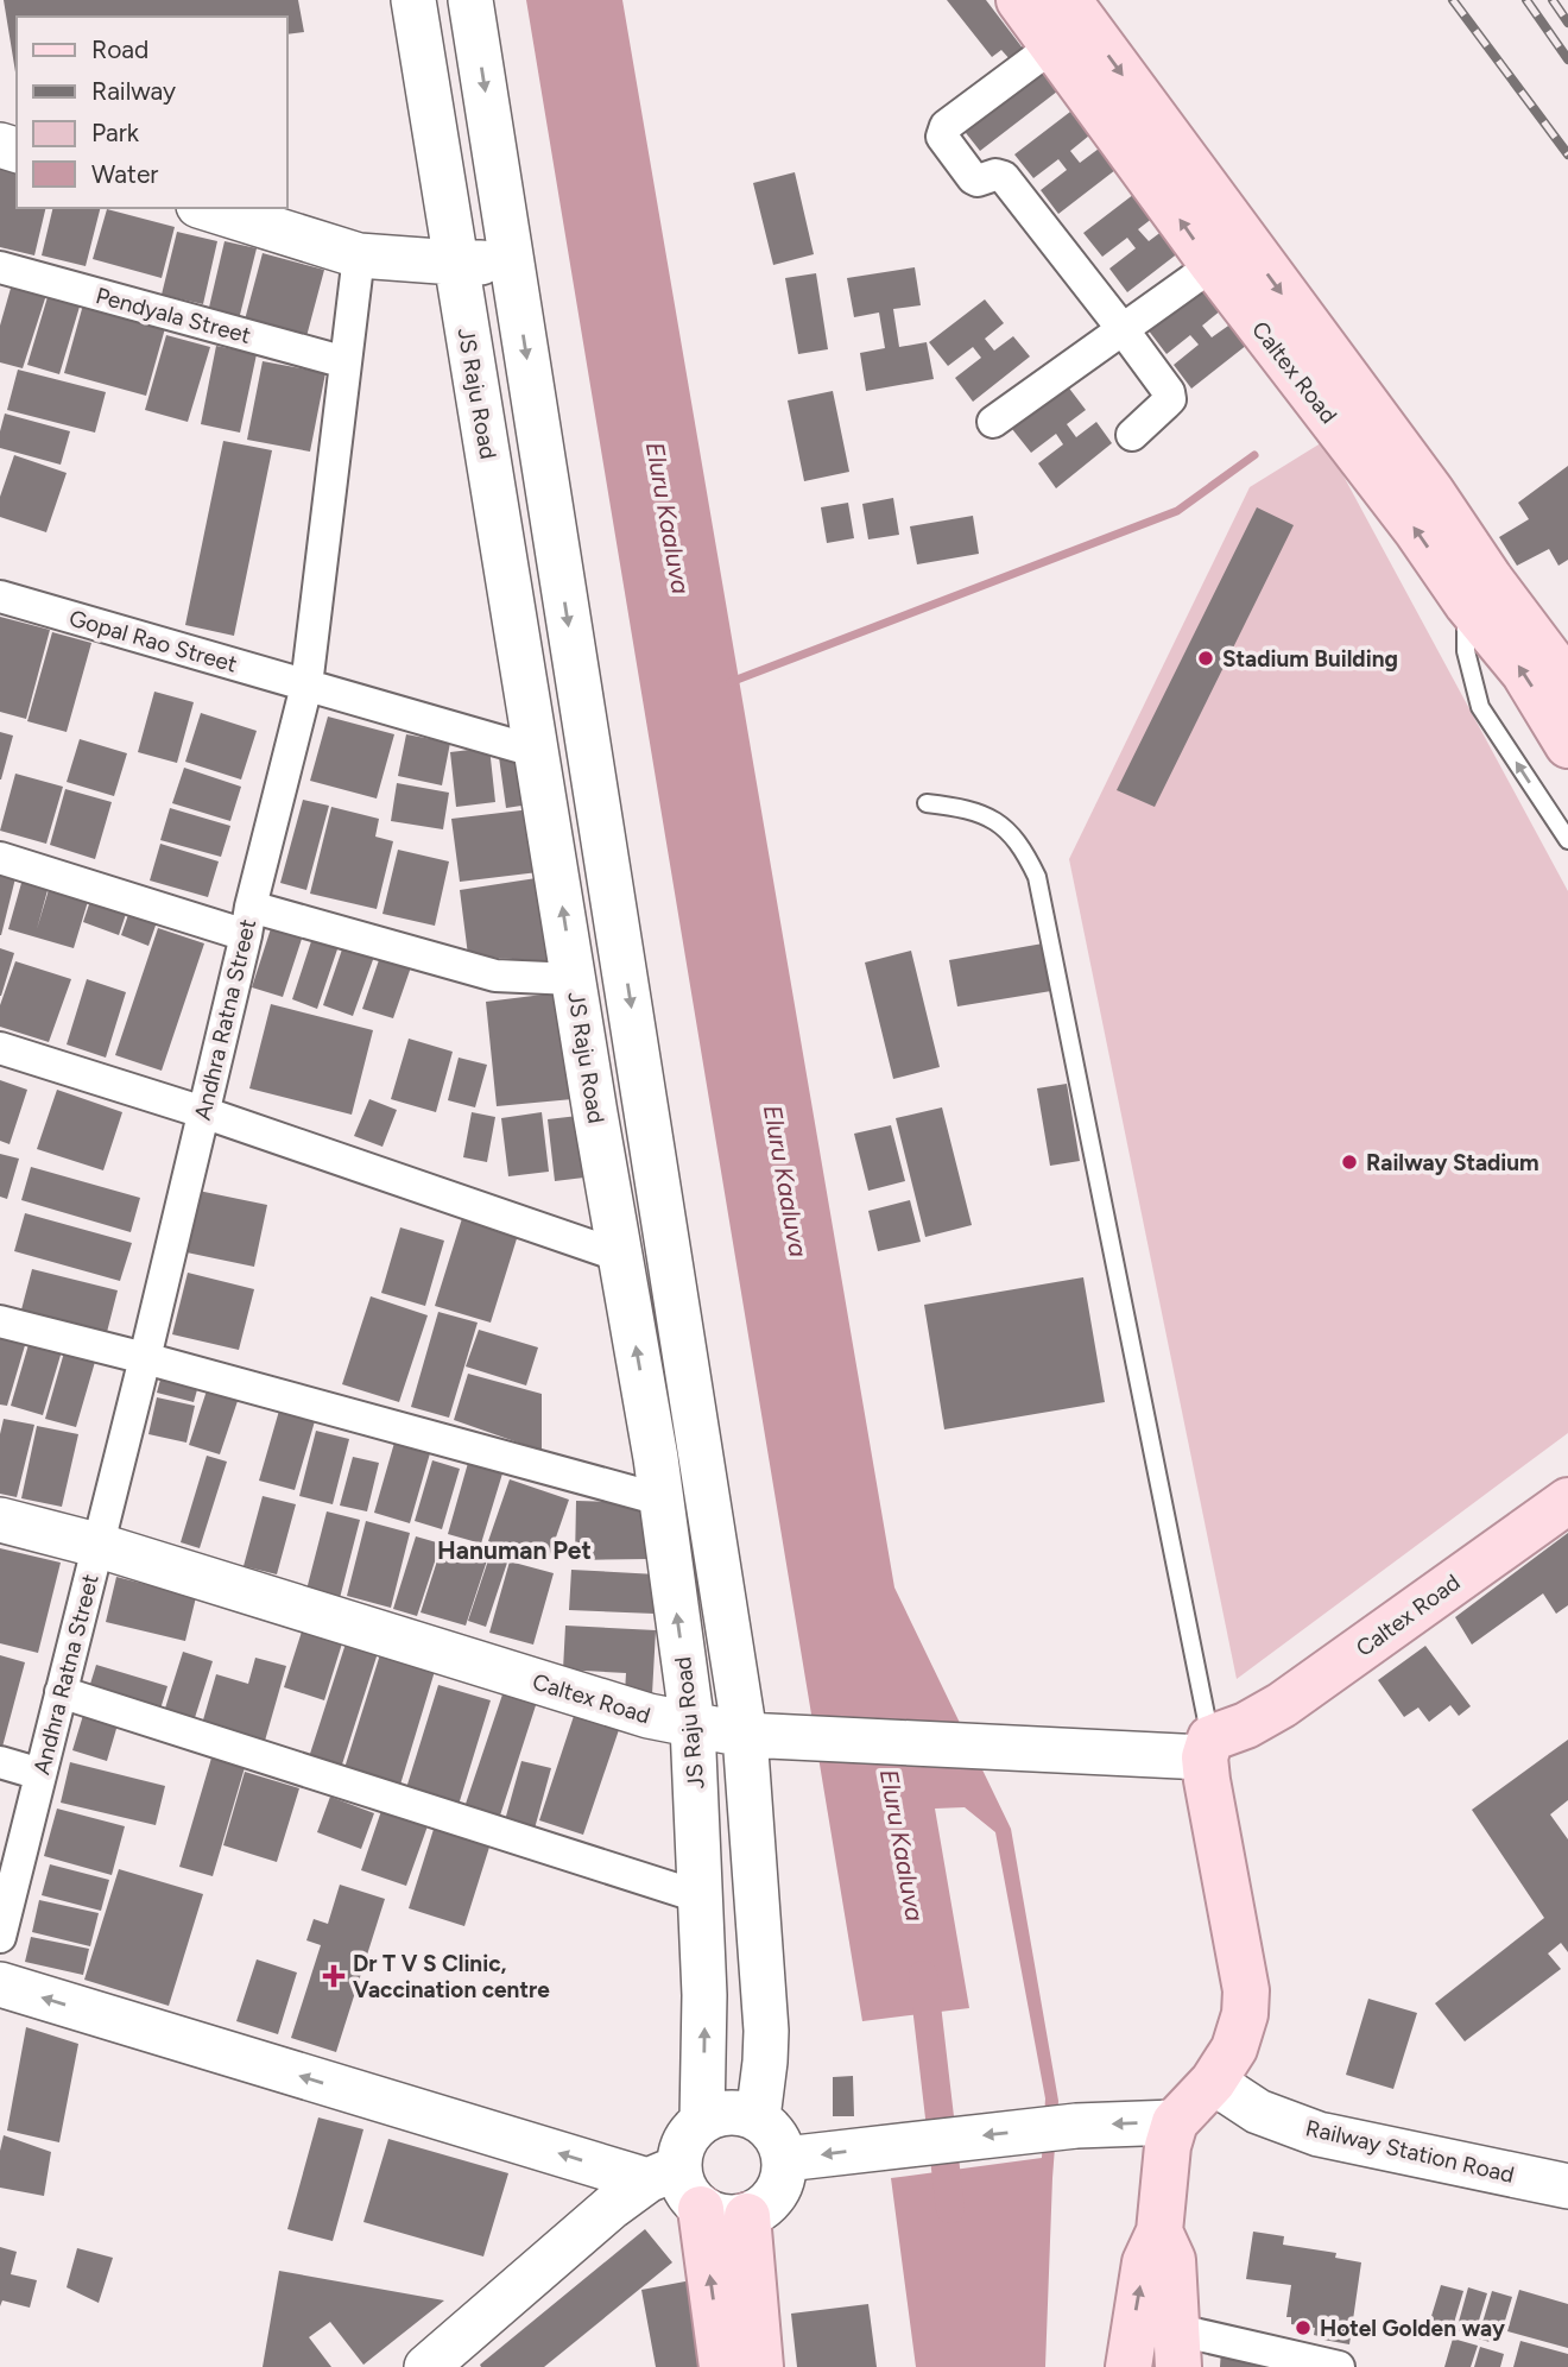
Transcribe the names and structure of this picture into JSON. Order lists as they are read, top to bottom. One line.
{"streets":{"main road":["Caltex Road"],"street":["Pendyala Street","JS Raju Road","Gopal Rao Street","Andhra Ratna Street","Railway Station Road"]},"crossings":[["Pendyala Street","Andhra Ratna Street"],["Caltex Road","JS Raju Road"],["Caltex Road","Andhra Ratna Street"],["JS Raju Road","Gopal Rao Street"],["Gopal Rao Street","Andhra Ratna Street"]],"districts":["Hanuman Pet"],"water":["Eluru Kaaluva"],"places":{"other":["Stadium Building","Railway Stadium","Hotel Golden way"],"health":["Dr T V S Clinic, Vaccination centre"]},"legend":["Road","Railway","Park","Water"]}
